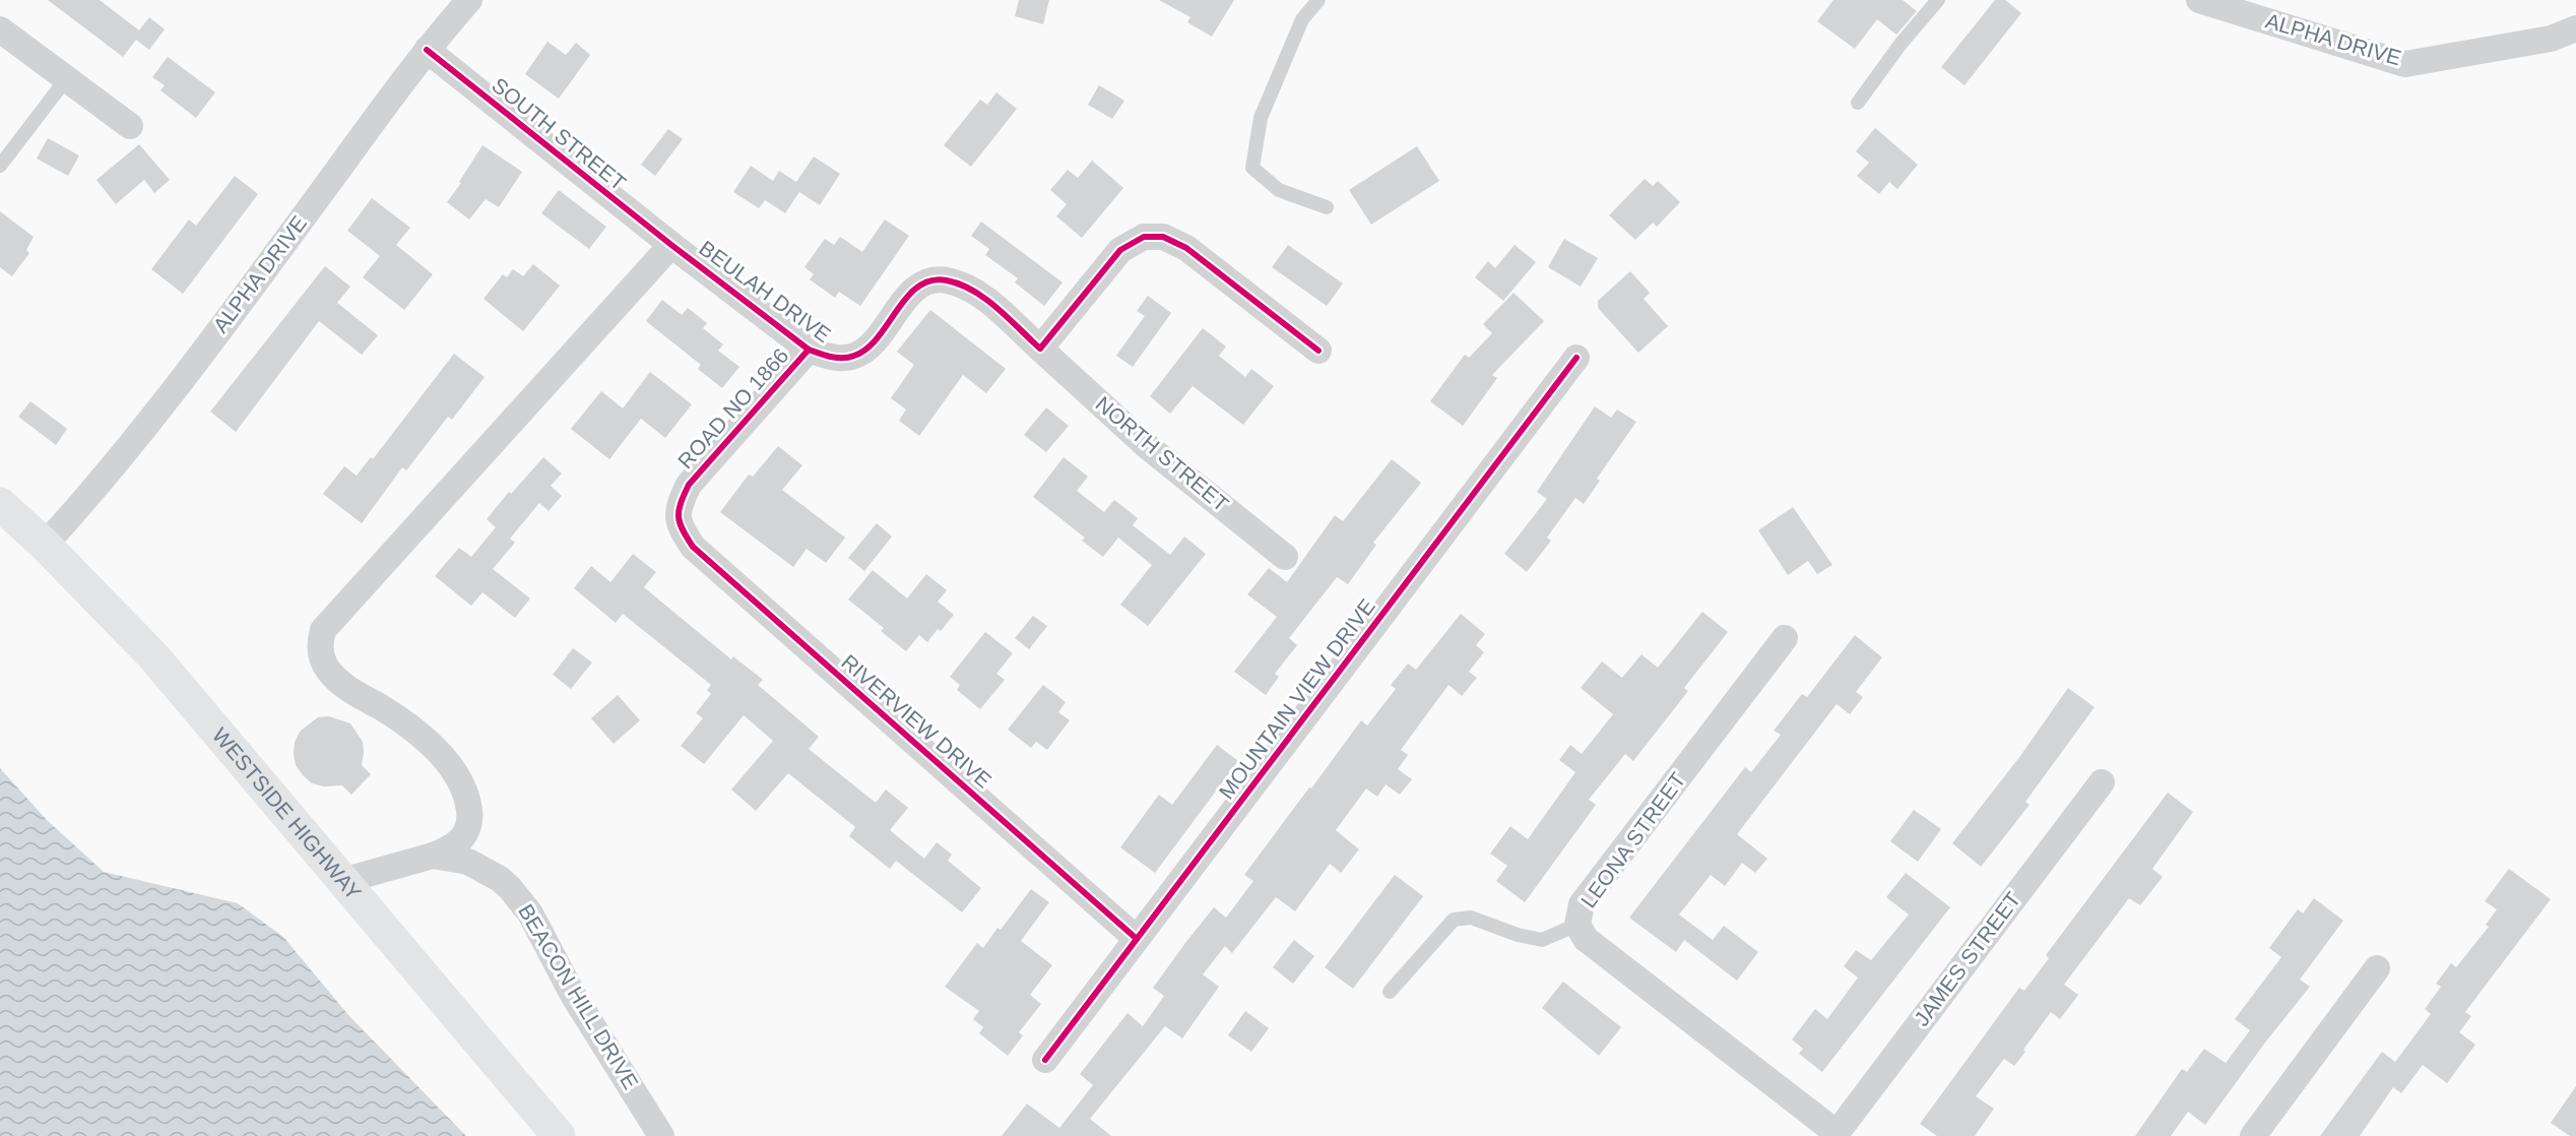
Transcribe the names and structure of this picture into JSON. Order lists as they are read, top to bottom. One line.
{"streets":{"main road":["WESTSIDE HIGHWAY"],"street":["ALPHA DRIVE","SOUTH STREET","BEULAH DRIVE","ROAD NO 1866","NORTH STREET","MOUNTAIN VIEW DRIVE","RIVERVIEW DRIVE","LEONA STREET","JAMES STREET","BEACON HILL DRIVE"]},"crossings":[["ALPHA DRIVE","SOUTH STREET"],["ALPHA DRIVE","WESTSIDE HIGHWAY"],["SOUTH STREET","BEULAH DRIVE"],["BEULAH DRIVE","ROAD NO 1866"],["BEULAH DRIVE","NORTH STREET"],["BEULAH DRIVE","BEACON HILL DRIVE"],["ROAD NO 1866","RIVERVIEW DRIVE"],["MOUNTAIN VIEW DRIVE","RIVERVIEW DRIVE"],["WESTSIDE HIGHWAY","BEACON HILL DRIVE"],["LEONA STREET","JAMES STREET"]]}
